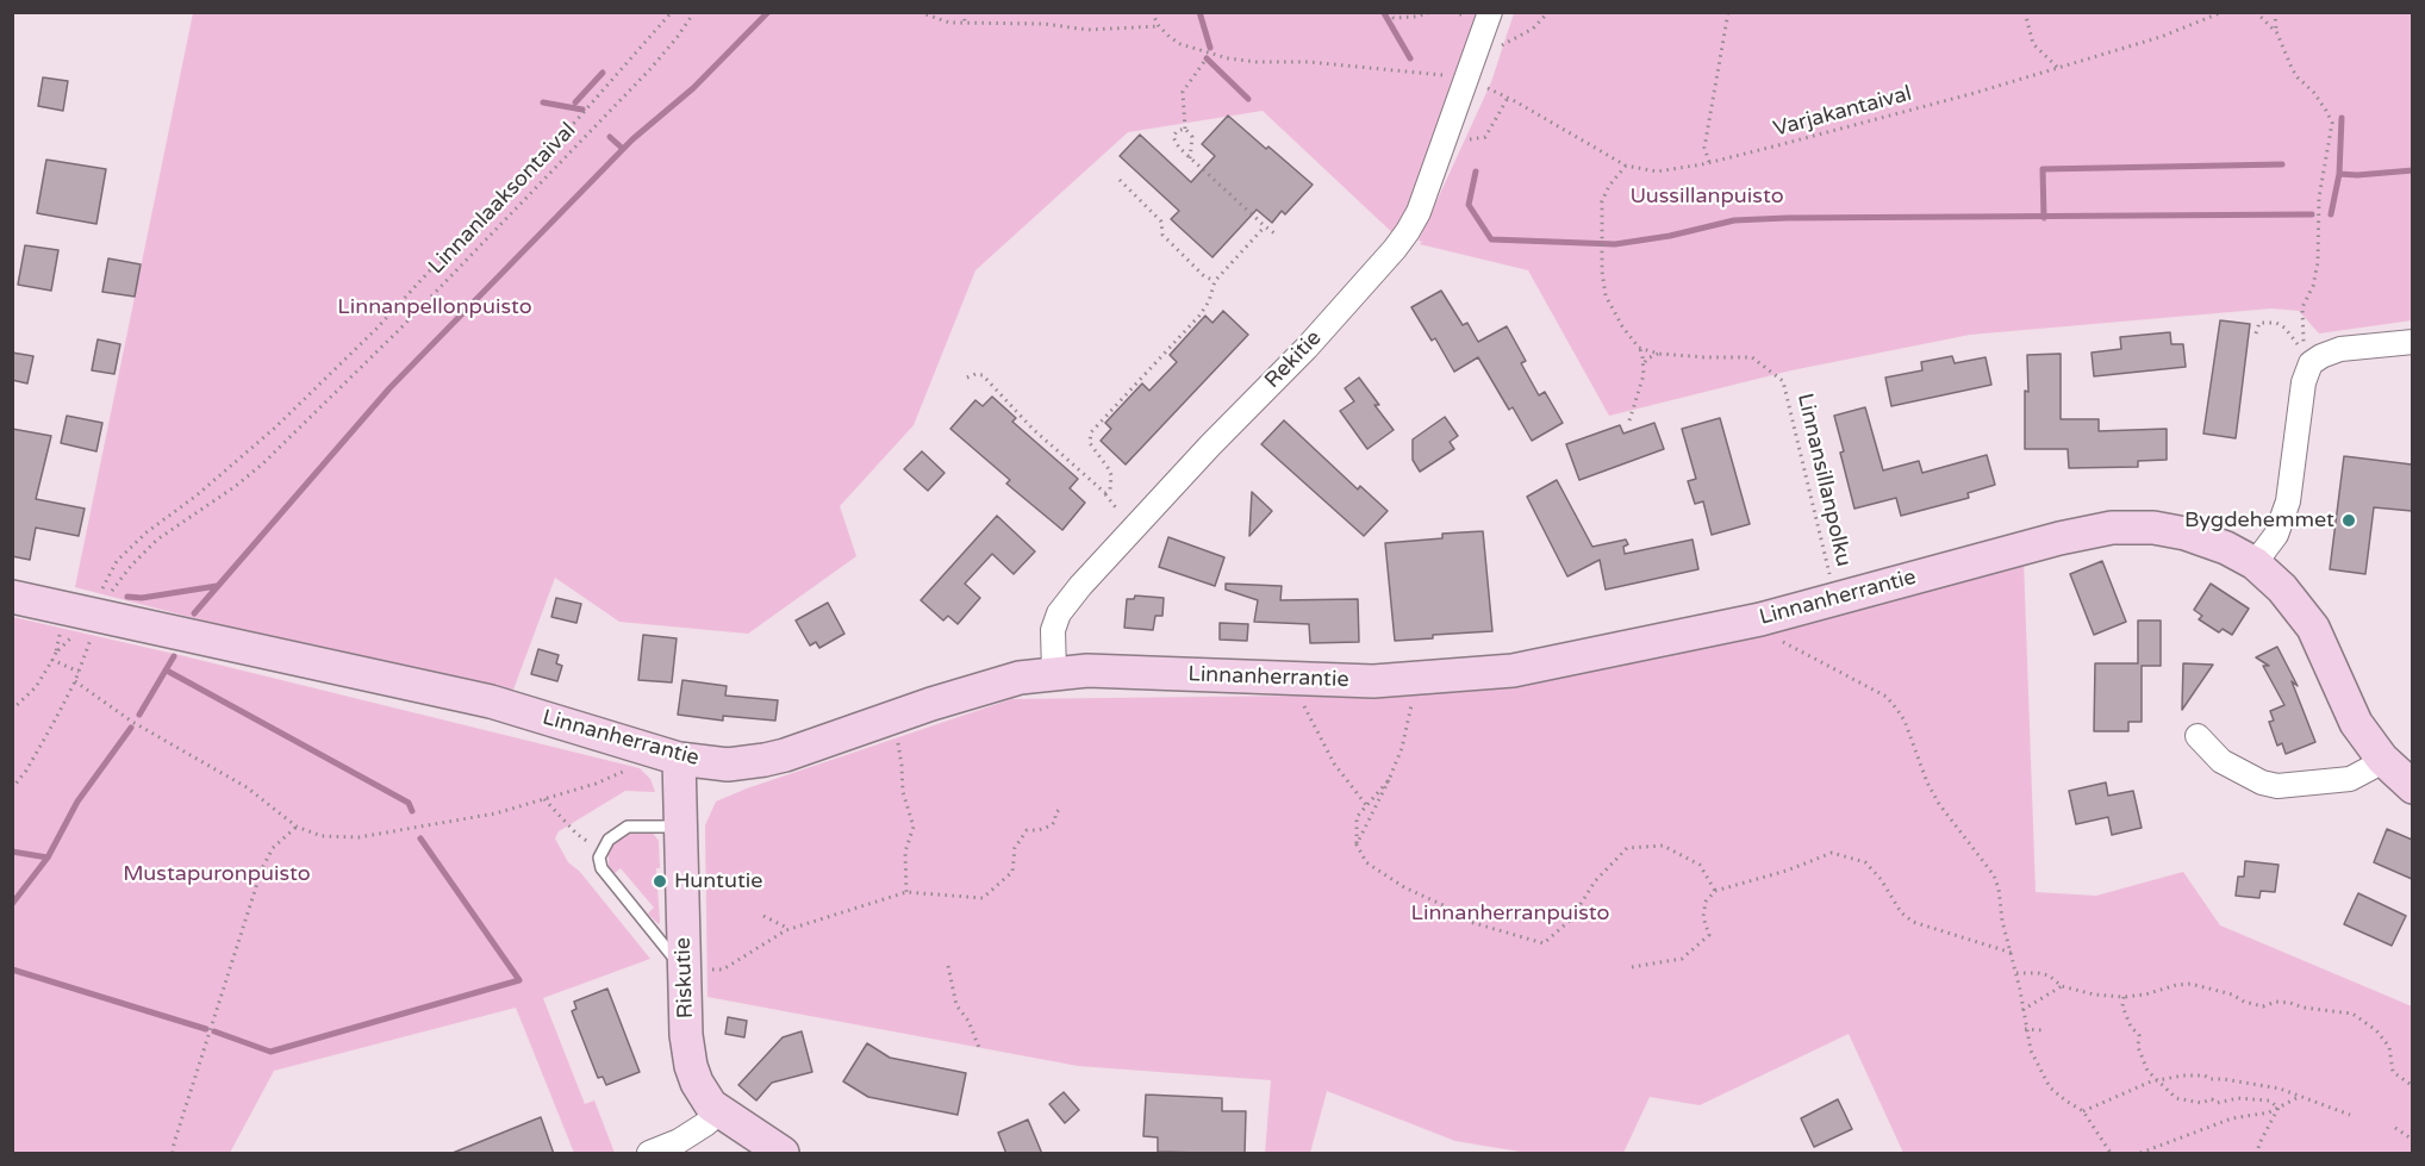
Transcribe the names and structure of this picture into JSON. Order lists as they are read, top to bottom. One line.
{"streets":{"street":["Rekitie","Linnanherrantie","Riskutie"],"path":["Varjakantaival","Linnanlaaksontaival","Linnansillanpolku"]},"crossings":[["Rekitie","Linnanherrantie"],["Linnanherrantie","Riskutie"]],"parks":["Uussillanpuisto","Linnanpellonpuisto","Mustapuronpuisto","Linnanherranpuisto"],"places":["Bygdehemmet","Huntutie"]}
